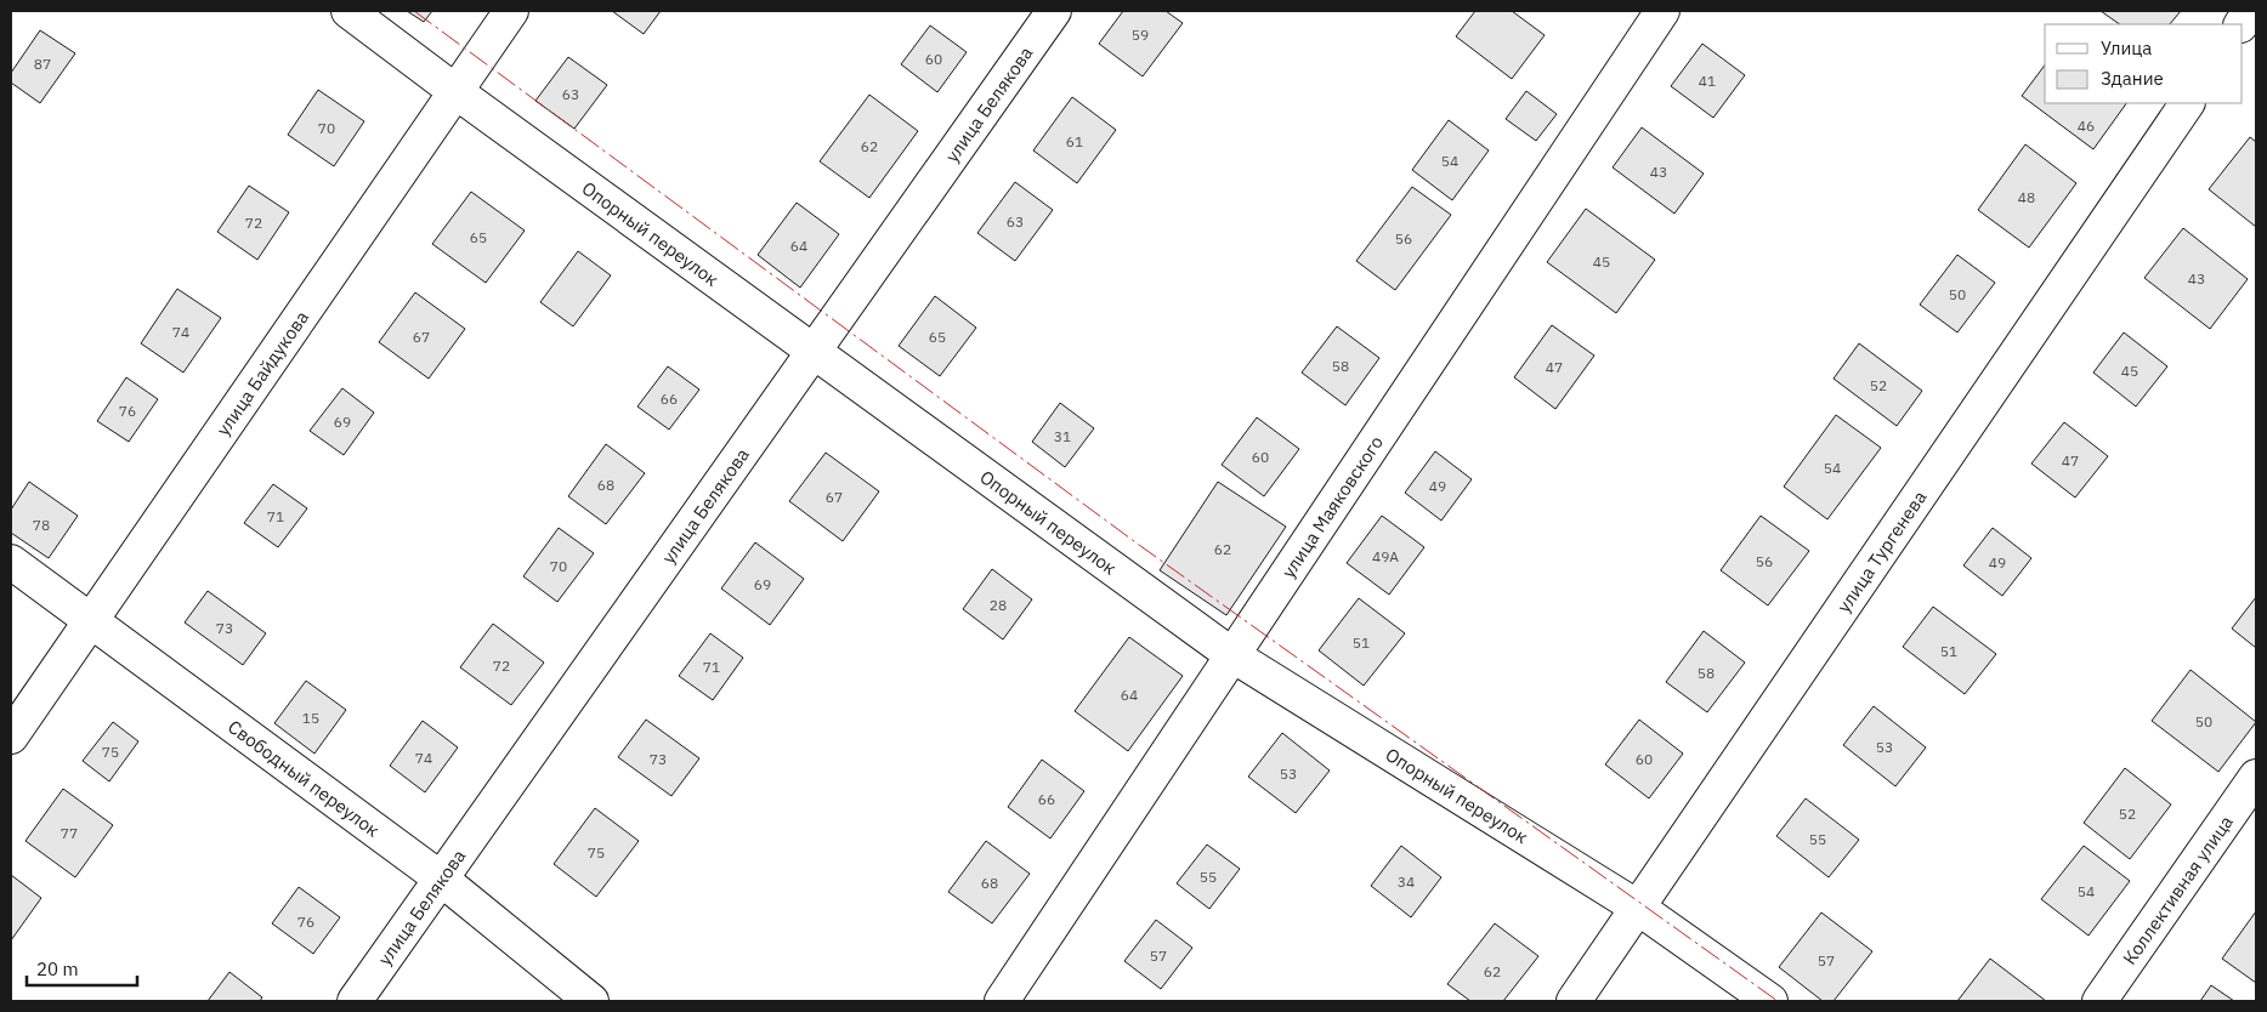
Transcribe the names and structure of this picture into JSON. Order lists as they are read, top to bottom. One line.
{"streets":{"street":["улица Белякова","Опорный переулок","улица Байдукова","улица Маяковского","улица Тургенева","Свободный переулок","Коллективная улица"]},"crossings":[["улица Белякова","Опорный переулок"],["улица Белякова","Свободный переулок"],["Опорный переулок","улица Байдукова"],["Опорный переулок","улица Маяковского"],["Опорный переулок","улица Тургенева"],["улица Байдукова","Свободный переулок"]],"house_numbers":["59","60","87","41","63","46","70","61","62","54","43","48","63","72","65","56","64","45","43","50","74","67","65","58","47","45","52","66","76","69","31","60","47","54","68","49","67","71","78","62","49А","56","49","70","69","28","73","51","51","72","71","58","64","15","50","53","75","74","73","60","53","66","52","77","55","75","55","34","68","54","76","57","57","62"],"legend":["Улица","Здание"],"scale_bar":"20 m"}
